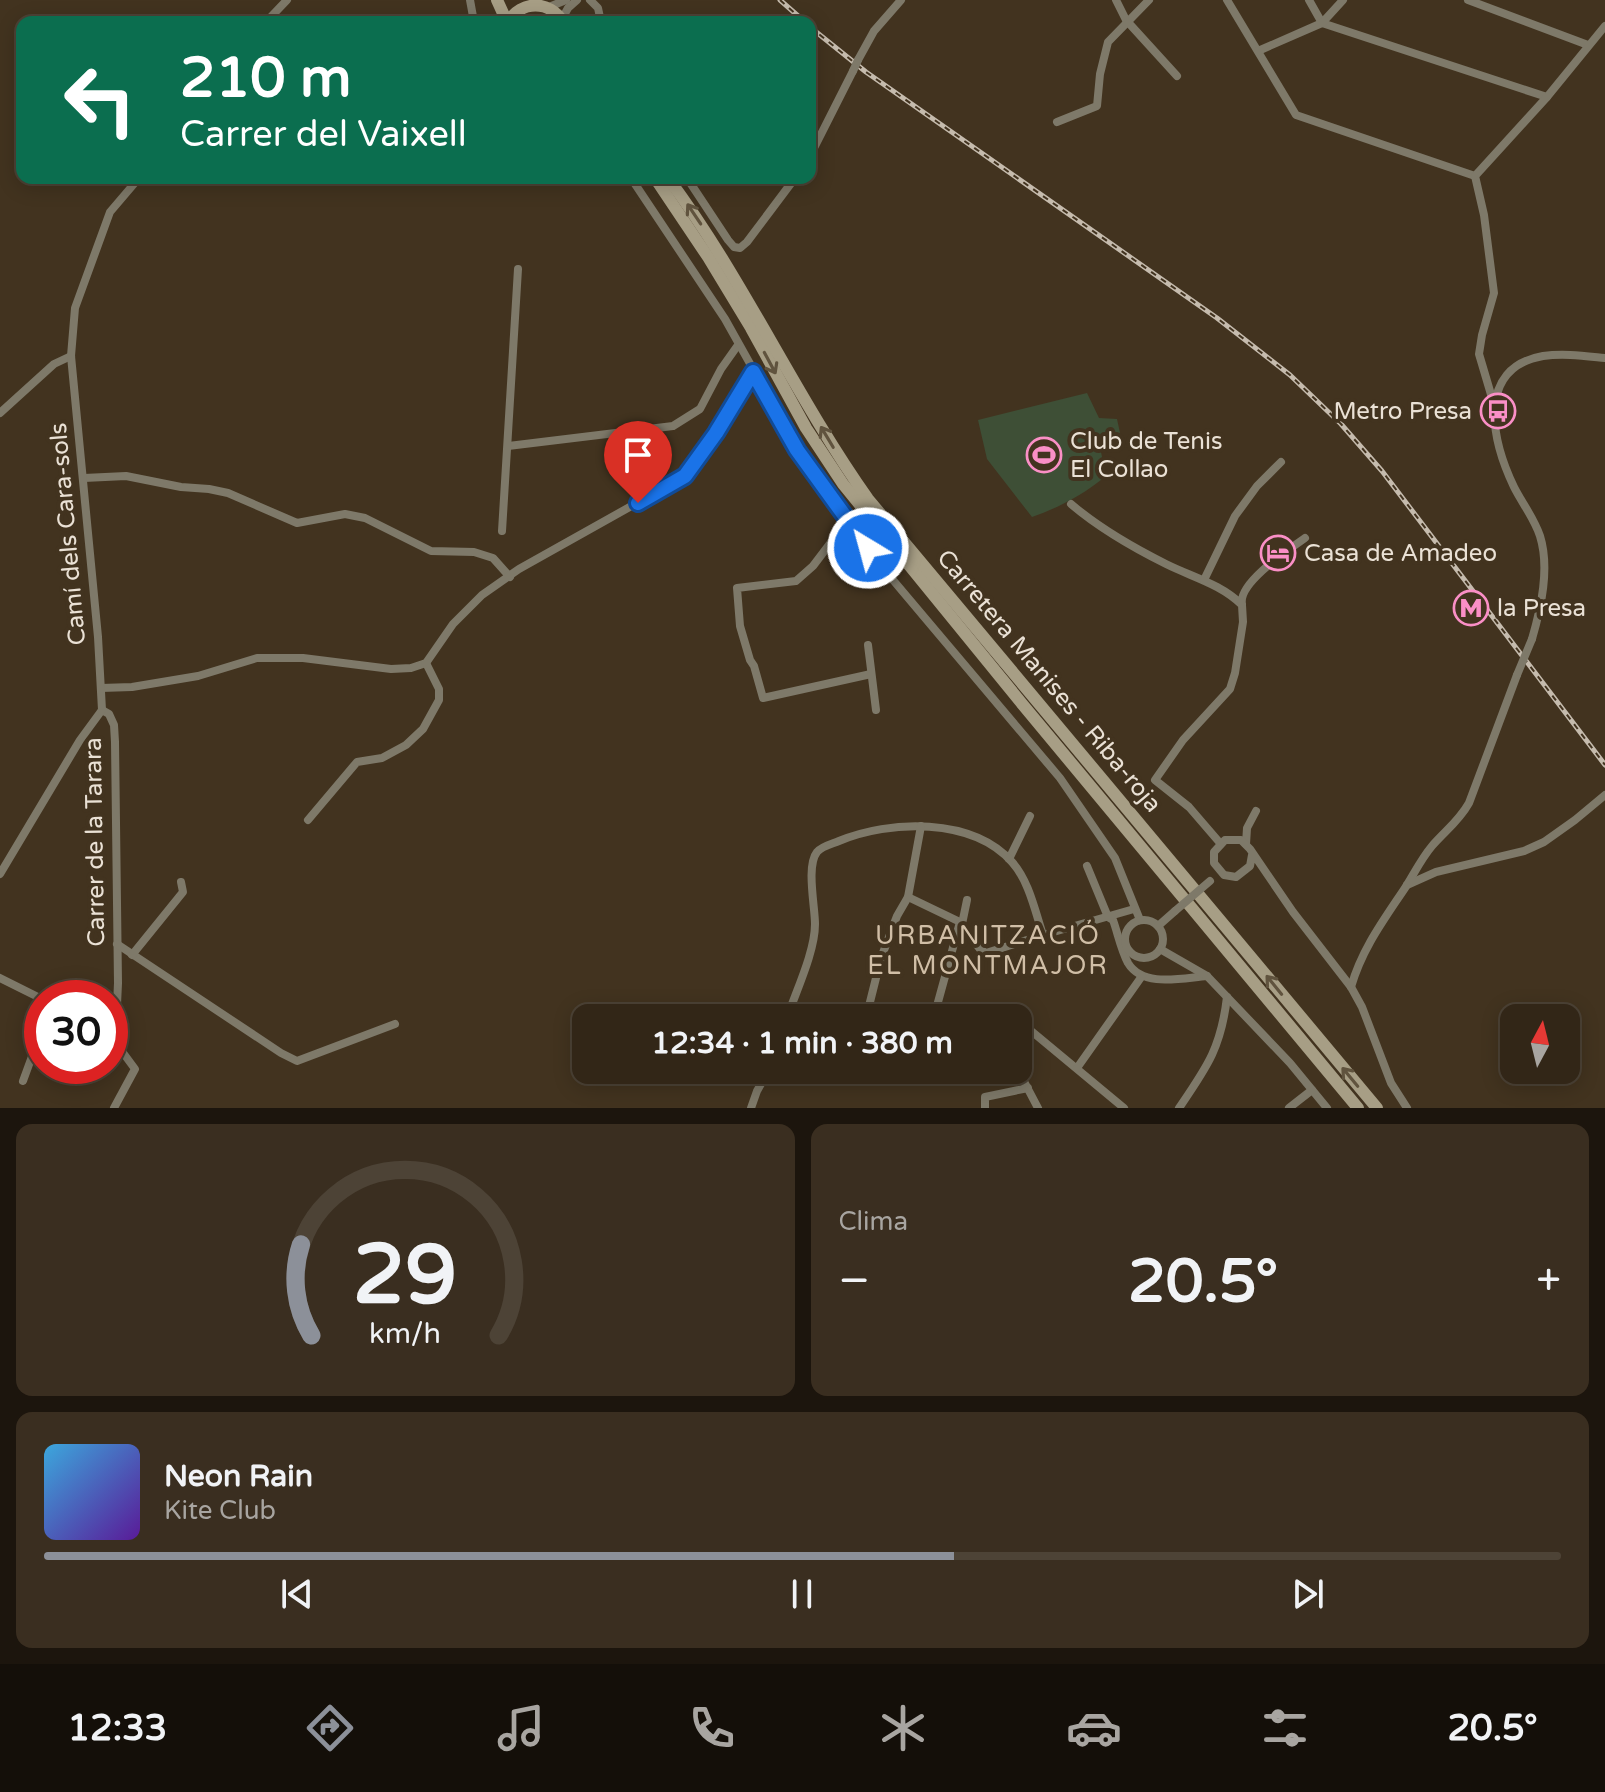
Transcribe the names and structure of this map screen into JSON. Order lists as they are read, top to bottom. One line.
{"streets":{"main road":["Carretera Manises - Riba-roja"],"street":["Camí dels Cara-sols","Carrer de la Tarara"]},"crossings":[["Camí dels Cara-sols","Carrer de la Tarara"]],"districts":["URBANITZACIÓ EL MONTMAJOR"],"places":{"bus stop":["Metro Presa"],"sports":["Club de Tenis El Collao"],"hotel":["Casa de Amadeo"],"metro station":["la Presa"]},"north":"top","page":{"turn":["210 m","Carrer del Vaixell"],"limit":"30","trip":"12:34 · 1 min · 380 m","tile":"Clima","heat":["−","20.5°","+"],"song":["Neon Rain","Kite Club"],"tabs":["12:33","20.5°"],"gauge":["29","km/h"]}}
